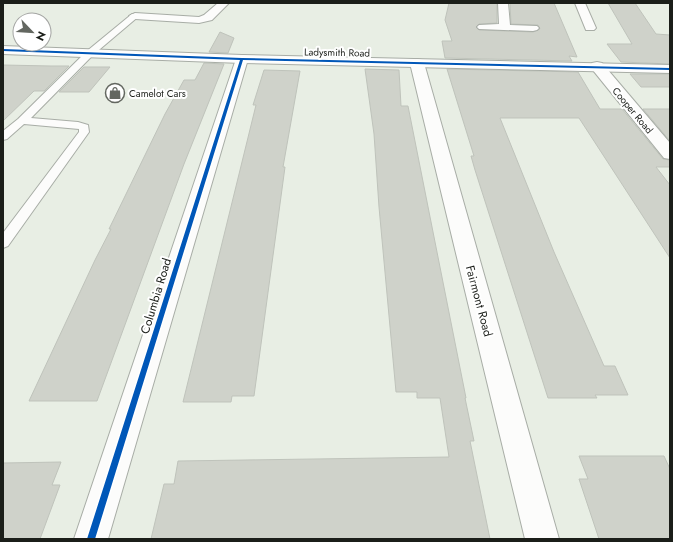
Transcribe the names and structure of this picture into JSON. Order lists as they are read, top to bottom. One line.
{"streets":{"street":["Ladysmith Road","Cooper Road","Columbia Road","Fairmont Road"]},"crossings":[["Ladysmith Road","Cooper Road"],["Ladysmith Road","Columbia Road"],["Ladysmith Road","Fairmont Road"]],"places":{"shop":["Camelot Cars"]},"north":"bottom right"}
